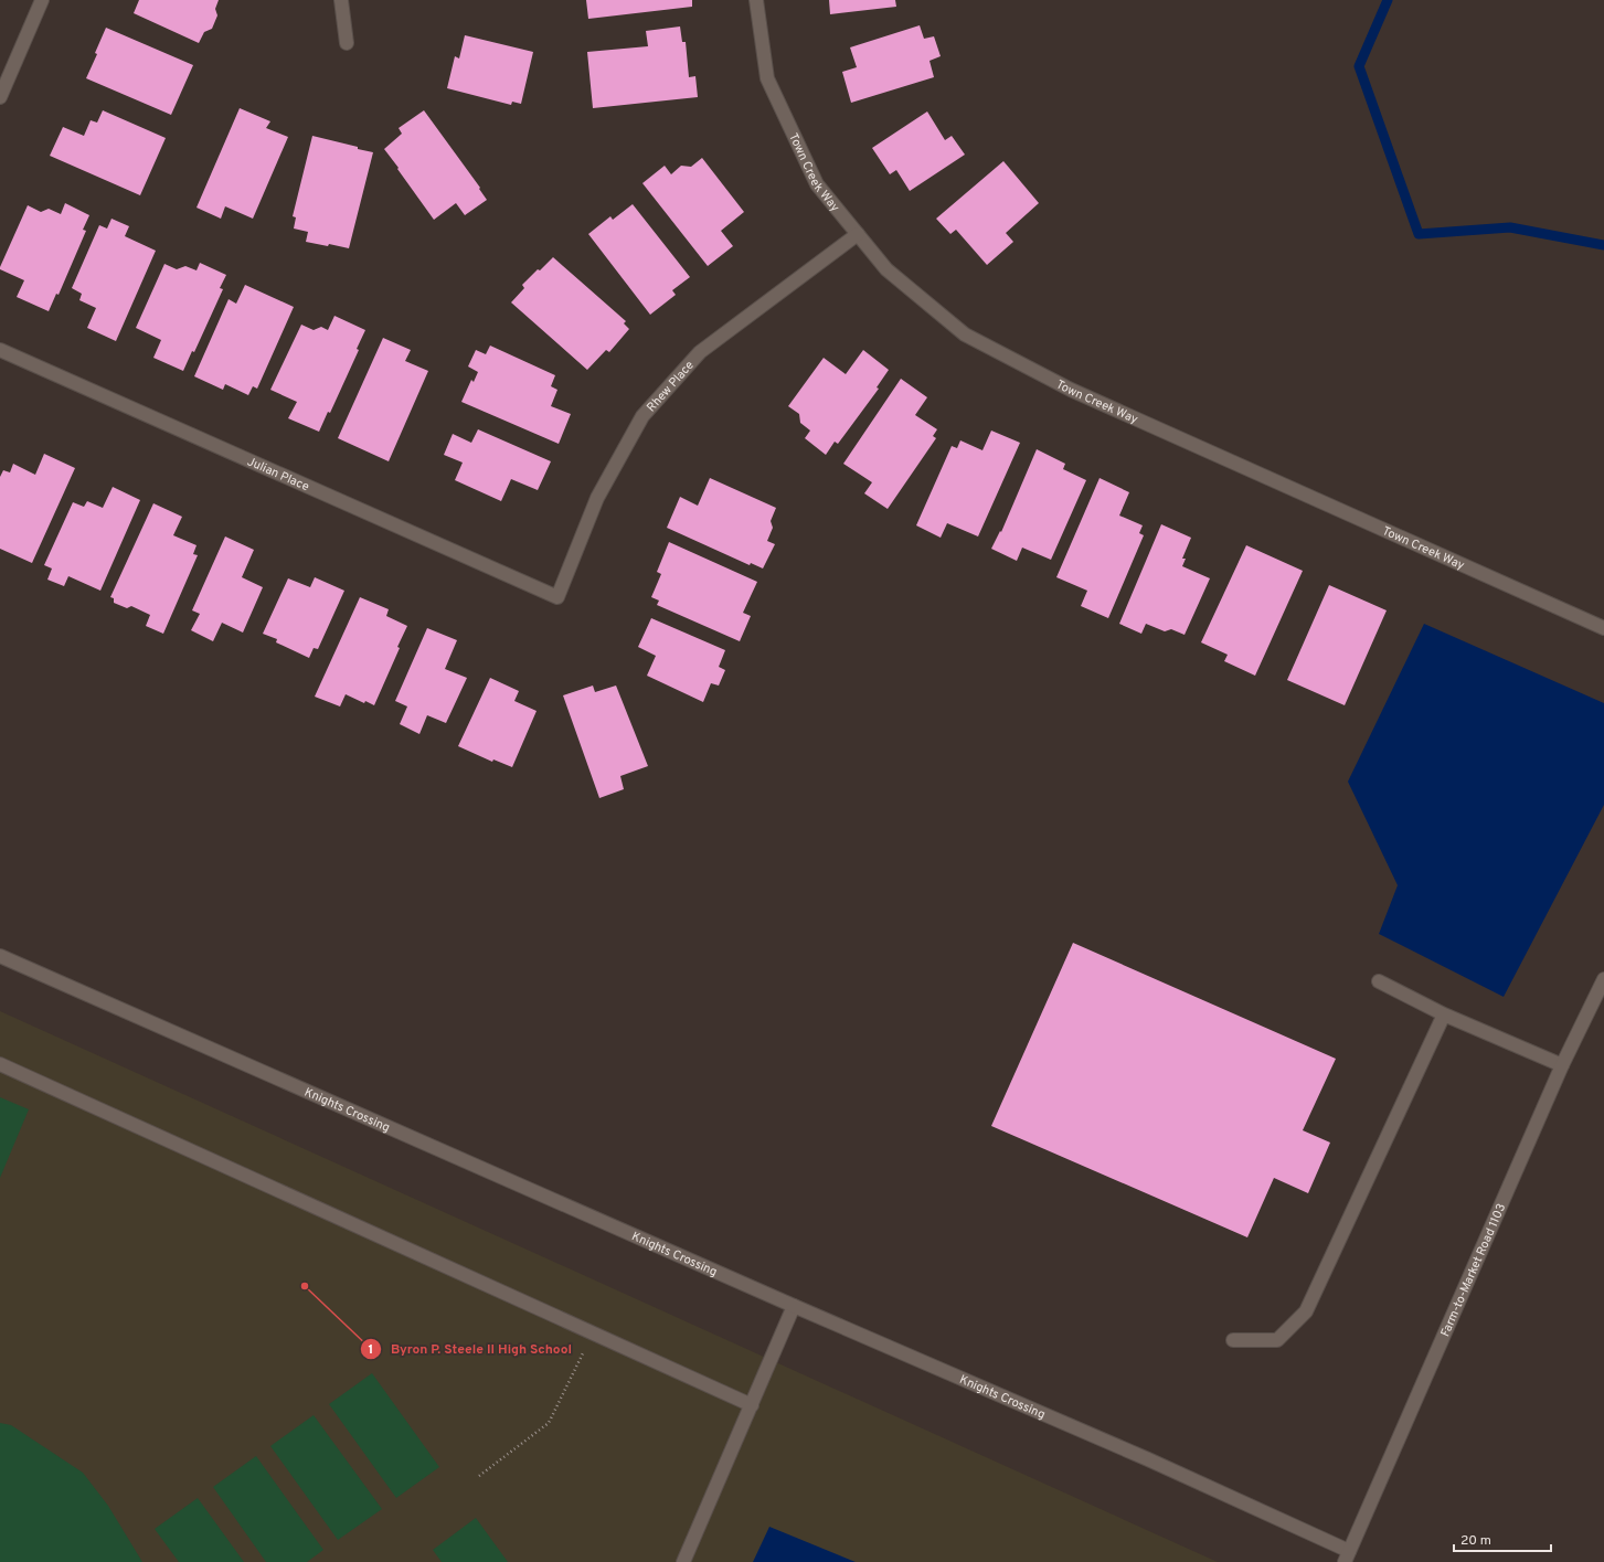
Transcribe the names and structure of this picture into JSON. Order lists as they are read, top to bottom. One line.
{"streets":{"street":["Town Creek Way","Rhew Place","Julian Place","Knights Crossing","Farm-to-Market Road 1103"]},"crossings":[["Town Creek Way","Rhew Place"],["Rhew Place","Julian Place"],["Knights Crossing","Farm-to-Market Road 1103"]],"places":["Byron P. Steele II High School"],"scale_bar":"20 m"}
